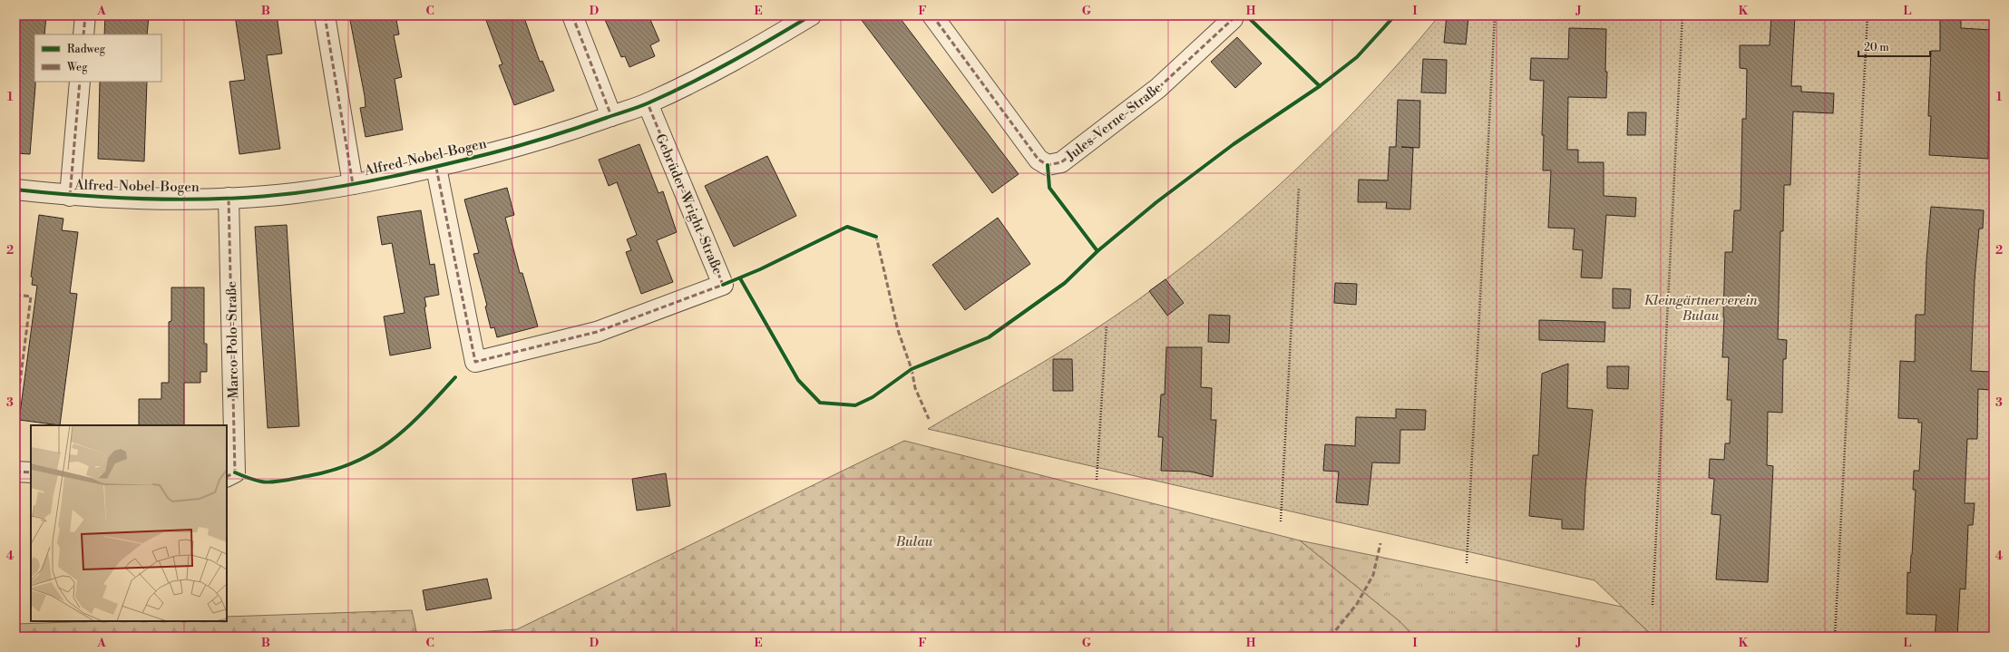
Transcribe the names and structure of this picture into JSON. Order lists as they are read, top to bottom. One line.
{"streets":{"street":["Jules-Verne-Straße","Alfred-Nobel-Bogen","Gebrüder-Wright-Straße","Marco-Polo-Straße"]},"crossings":[["Alfred-Nobel-Bogen","Gebrüder-Wright-Straße"],["Alfred-Nobel-Bogen","Marco-Polo-Straße"]],"parks":["Kleingärtnerverein Bulau","Bulau"],"legend":["Radweg","Weg"],"scale_bar":"20 m","grid":{"columns":["A","B","C","D","E","F","G","H","I","J","K","L"],"rows":["1","2","3","4"]}}
